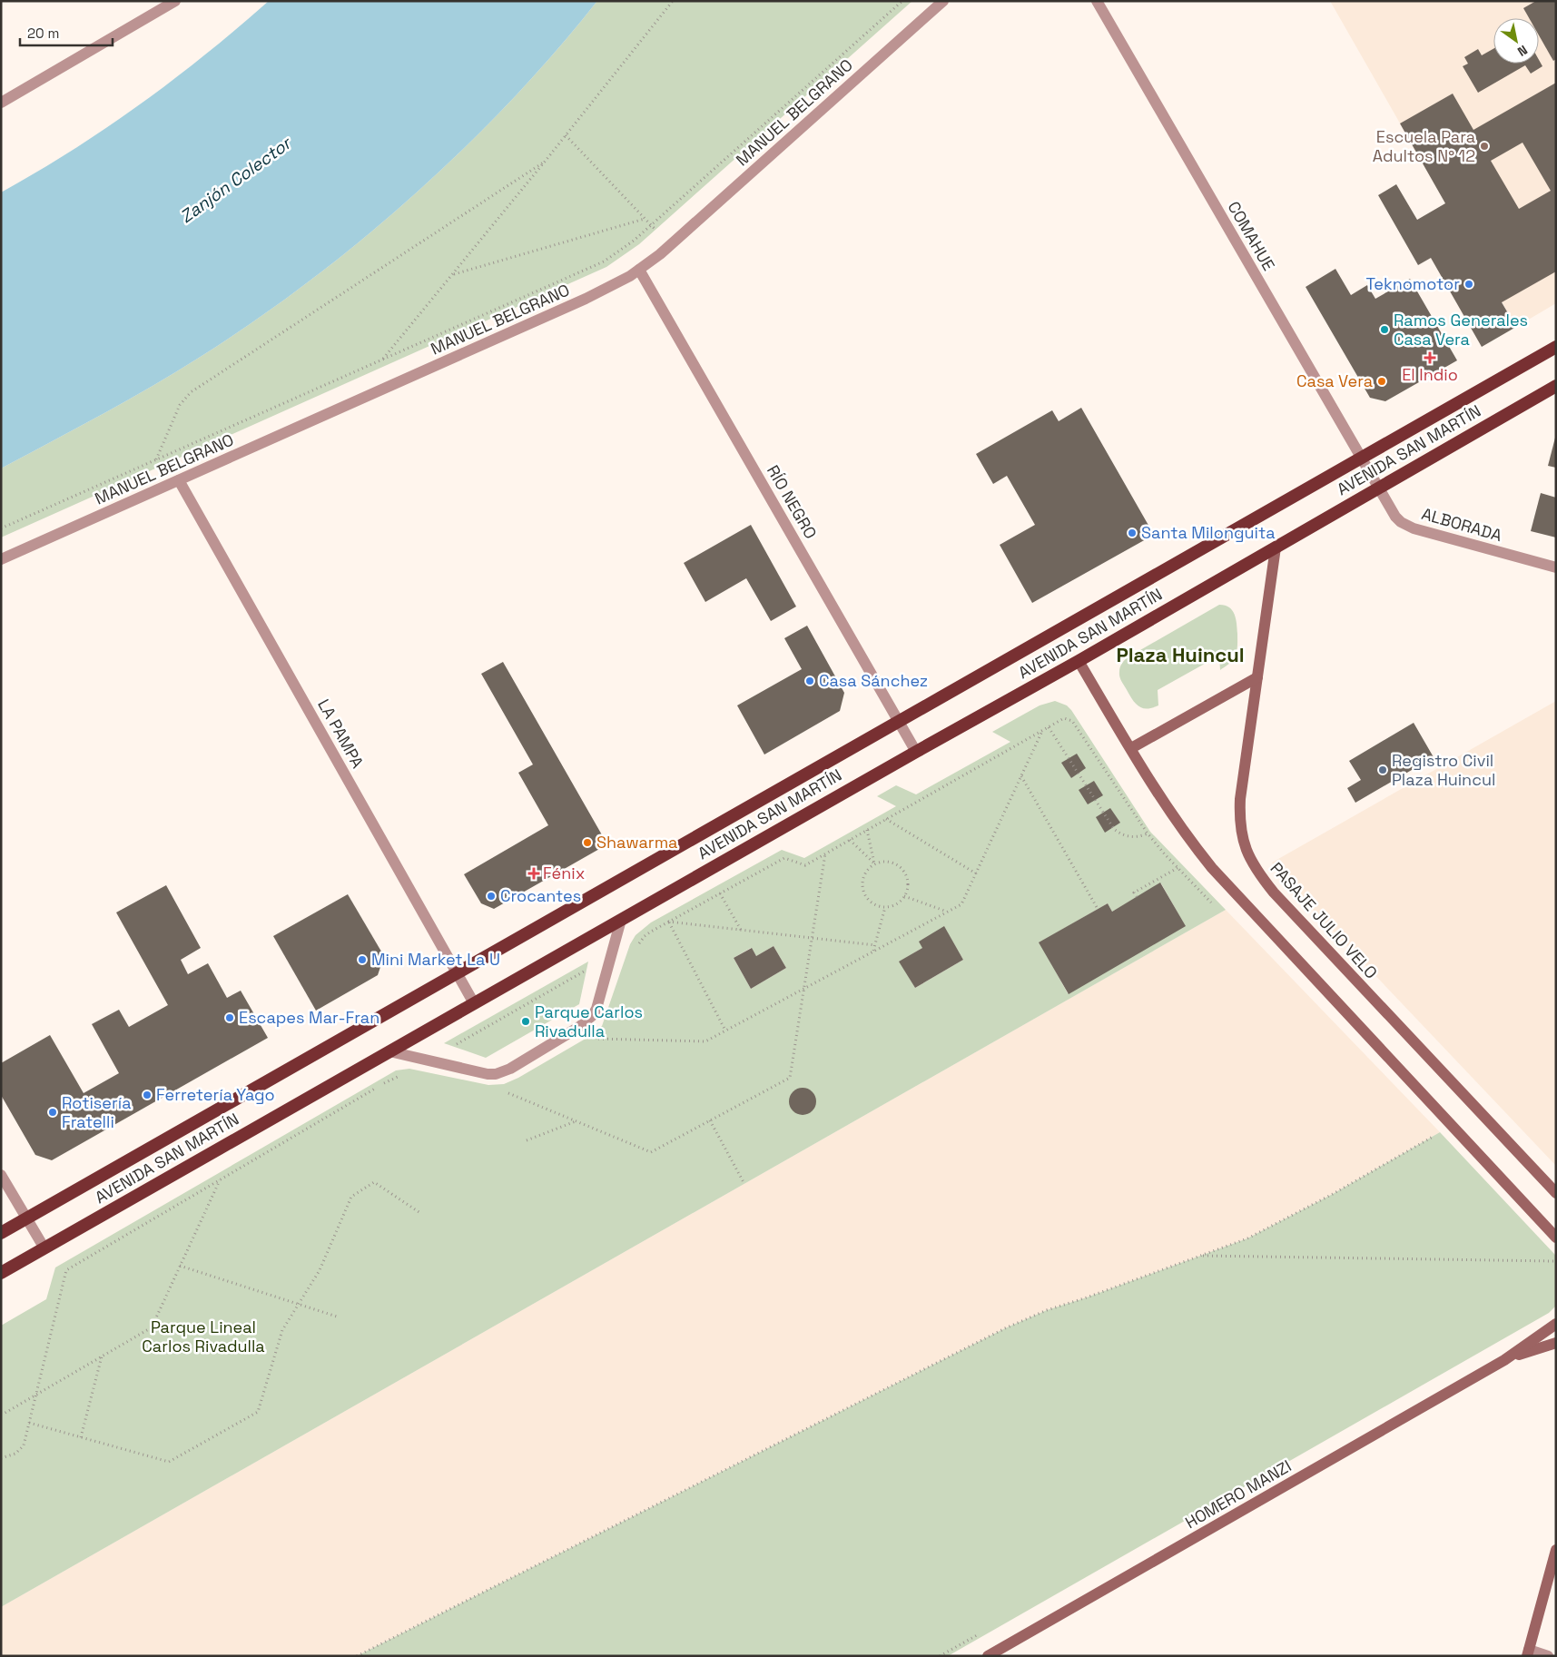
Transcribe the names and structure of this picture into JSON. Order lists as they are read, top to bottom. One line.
{"streets":{"highway":["AVENIDA SAN MARTÍN"],"main road":["PASAJE JULIO VELO","HOMERO MANZI"],"street":["MANUEL BELGRANO","COMAHUE","RÍO NEGRO","ALBORADA","LA PAMPA"]},"crossings":[["MANUEL BELGRANO","RÍO NEGRO"],["MANUEL BELGRANO","LA PAMPA"],["COMAHUE","AVENIDA SAN MARTÍN"],["COMAHUE","ALBORADA"],["AVENIDA SAN MARTÍN","RÍO NEGRO"],["AVENIDA SAN MARTÍN","ALBORADA"],["AVENIDA SAN MARTÍN","LA PAMPA"],["AVENIDA SAN MARTÍN","PASAJE JULIO VELO"]],"districts":["Plaza Huincul"],"water":["Zanjón Colector"],"parks":["Parque Lineal Carlos Rivadulla"],"places":{"other":["Escuela Para Adultos N° 12","Teknomotor","Ramos Generales Casa Vera","Casa Vera","Santa Milonguita","Casa Sánchez","Registro Civil Plaza Huincul","Shawarma","Crocantes","Mini Market La U","Escapes Mar-Fran","Parque Carlos Rivadulla","Ferretería Yago","Rotisería Fratelli"],"health":["El Indio","Fénix"]},"scale_bar":"20 m","north":"bottom right"}
